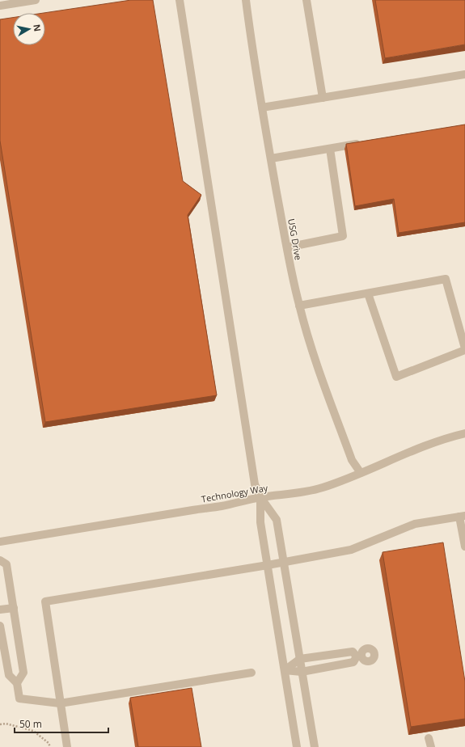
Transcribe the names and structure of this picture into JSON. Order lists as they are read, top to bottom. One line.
{"streets":{"lane":["USG Drive","Technology Way"]},"crossings":[["USG Drive","Technology Way"]],"scale_bar":"50 m","north":"right"}
